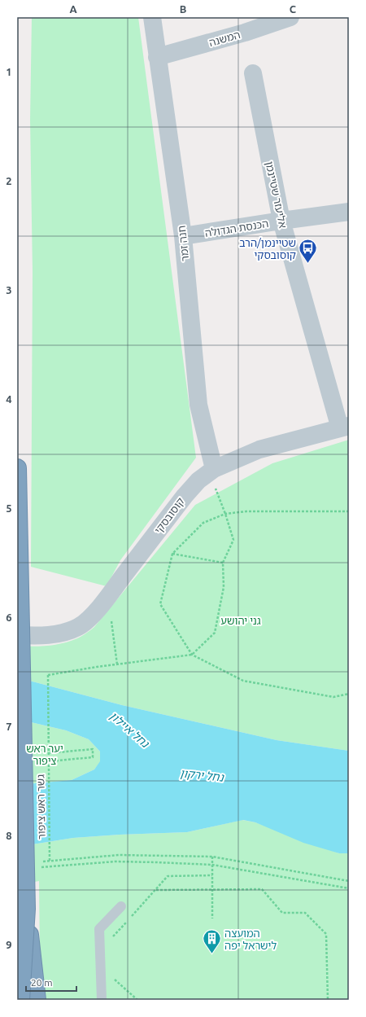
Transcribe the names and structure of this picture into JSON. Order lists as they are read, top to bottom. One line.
{"streets":{"street":["המשנה","אליעזר שטיינמן","הכנסת הגדולה","חנה זמר","קוסובסקי"],"path":["גשר ראש ציפור"]},"crossings":[["המשנה","חנה זמר"],["אליעזר שטיינמן","הכנסת הגדולה"],["אליעזר שטיינמן","קוסובסקי"],["הכנסת הגדולה","חנה זמר"],["חנה זמר","קוסובסקי"]],"water":["נחל איילון","נחל ירקון"],"parks":["גני יהושע","יער ראש ציפור"],"places":{"bus stop":["שטיינמן/הרב קוסובסקי"],"building":["המועצה לישראל יפה"]},"scale_bar":"20 m","grid":{"columns":["A","B","C"],"rows":["1","2","3","4","5","6","7","8","9"]}}
